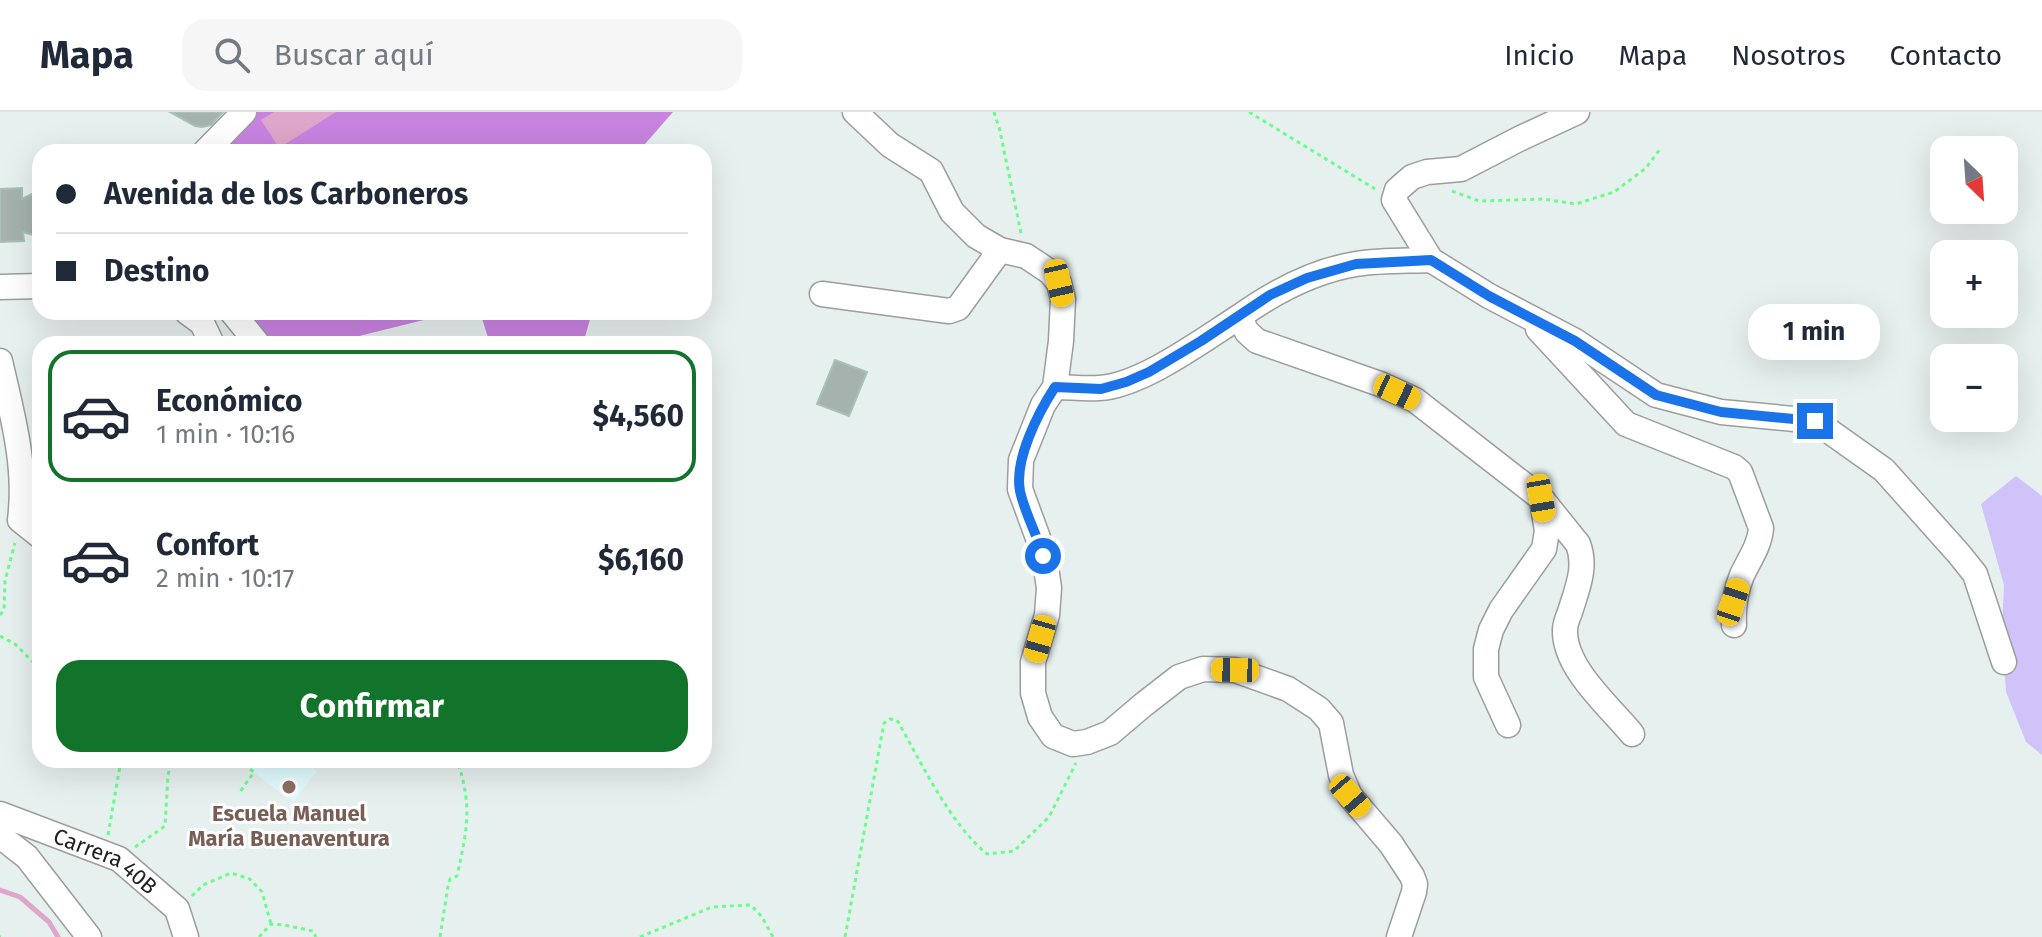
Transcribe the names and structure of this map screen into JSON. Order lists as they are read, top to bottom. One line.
{"streets":{"street":["Carrera 40B"]},"places":["Escuela Manuel María Buenaventura"],"north":"bottom right","page":{"header":"Mapa","search":"Buscar aquí","nav":["Inicio","Mapa","Nosotros","Contacto"],"map_buttons":["+","−"],"banner":["Avenida de los Carboneros","Destino"],"bubble":"1 min","list":[{"name":"Económico","note":"1 min · 10:16","value":"$4,560"},{"name":"Confort","note":"2 min · 10:17","value":"$6,160"}],"buttons":"Confirmar"}}
